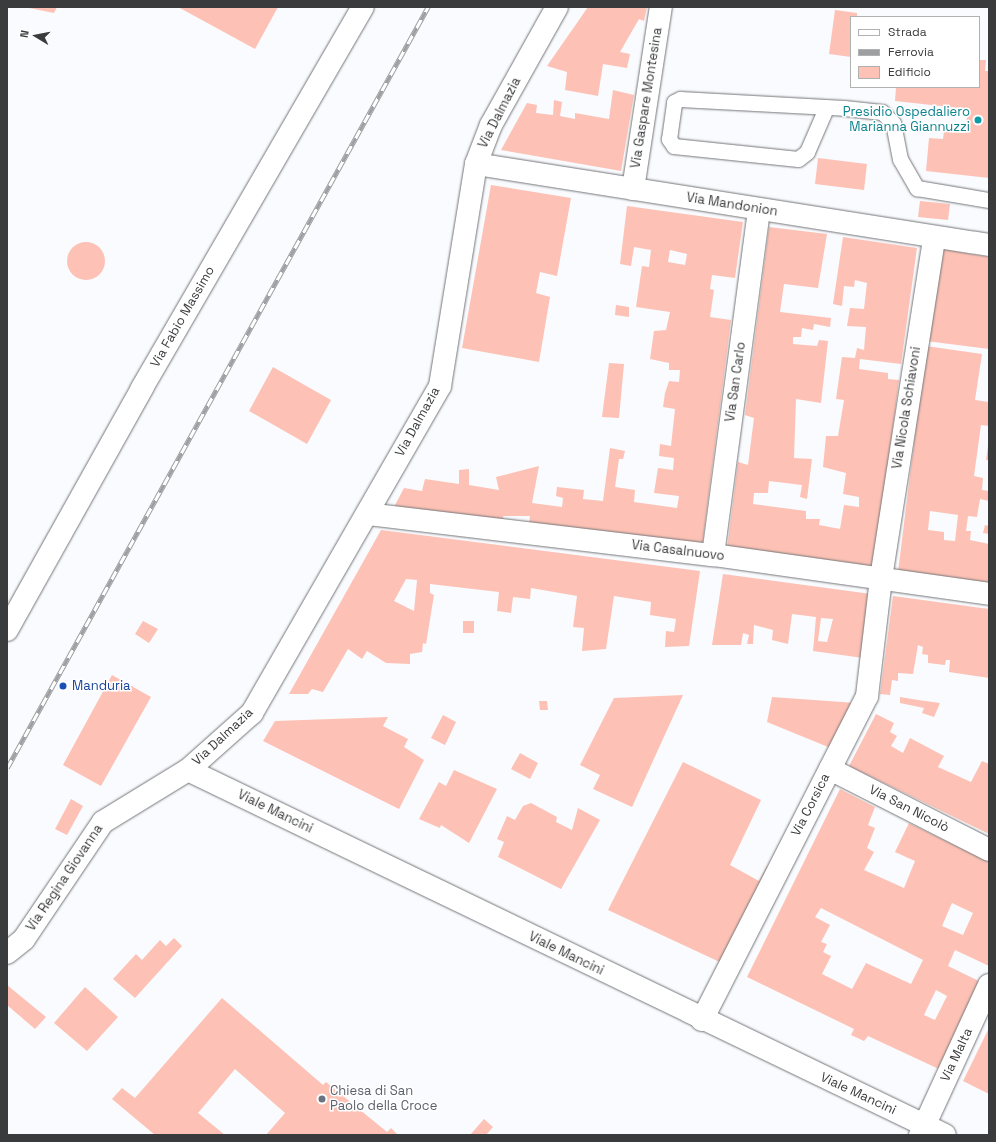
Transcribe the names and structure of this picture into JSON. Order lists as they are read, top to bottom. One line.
{"streets":{"street":["Via Gaspare Montesina","Via Dalmazia","Via Mandonion","Via Fabio Massimo","Via San Carlo","Via Nicola Schiavoni","Via Casalnuovo","Via Corsica","Via San Nicolò","Viale Mancini","Via Regina Giovanna","Via Malta"]},"crossings":[["Via Gaspare Montesina","Via Mandonion"],["Via Dalmazia","Via Mandonion"],["Via Dalmazia","Via Casalnuovo"],["Via Dalmazia","Viale Mancini"],["Via Dalmazia","Via Regina Giovanna"],["Via Mandonion","Via San Carlo"],["Via Mandonion","Via Nicola Schiavoni"],["Via San Carlo","Via Casalnuovo"],["Via Nicola Schiavoni","Via Casalnuovo"],["Via Nicola Schiavoni","Via Corsica"],["Via Casalnuovo","Via Corsica"],["Via Corsica","Via San Nicolò"],["Via Corsica","Viale Mancini"],["Viale Mancini","Via Regina Giovanna"],["Viale Mancini","Via Malta"]],"places":["Presidio Ospedaliero Marianna Giannuzzi","Manduria","Chiesa di San Paolo della Croce"],"legend":["Strada","Ferrovia","Edificio"],"north":"left"}
